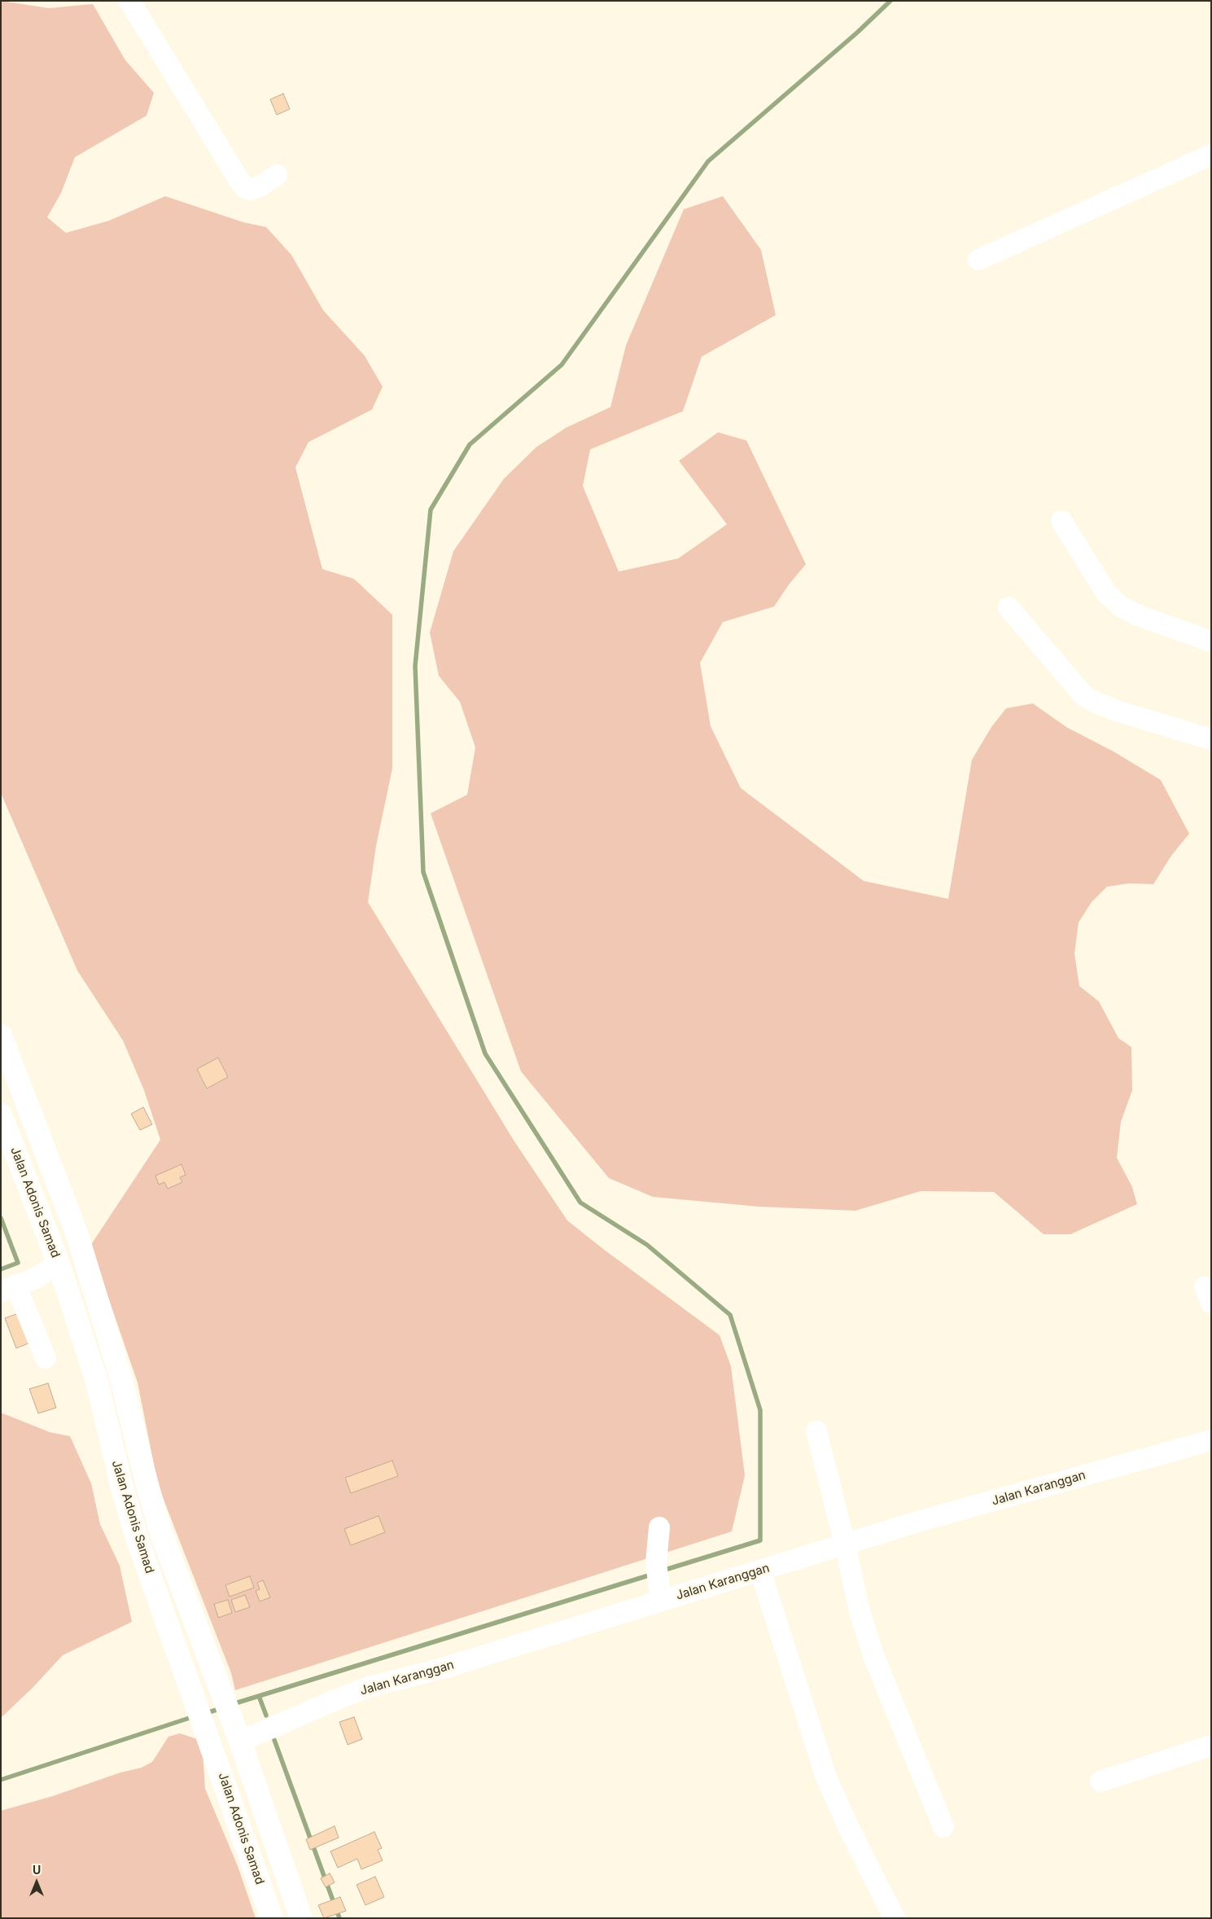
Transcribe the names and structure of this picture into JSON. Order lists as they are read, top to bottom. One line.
{"streets":{"highway":["Jalan Adonis Samad"],"street":["Jalan Karanggan"]},"crossings":[["Jalan Adonis Samad","Jalan Karanggan"]],"north":"top"}
